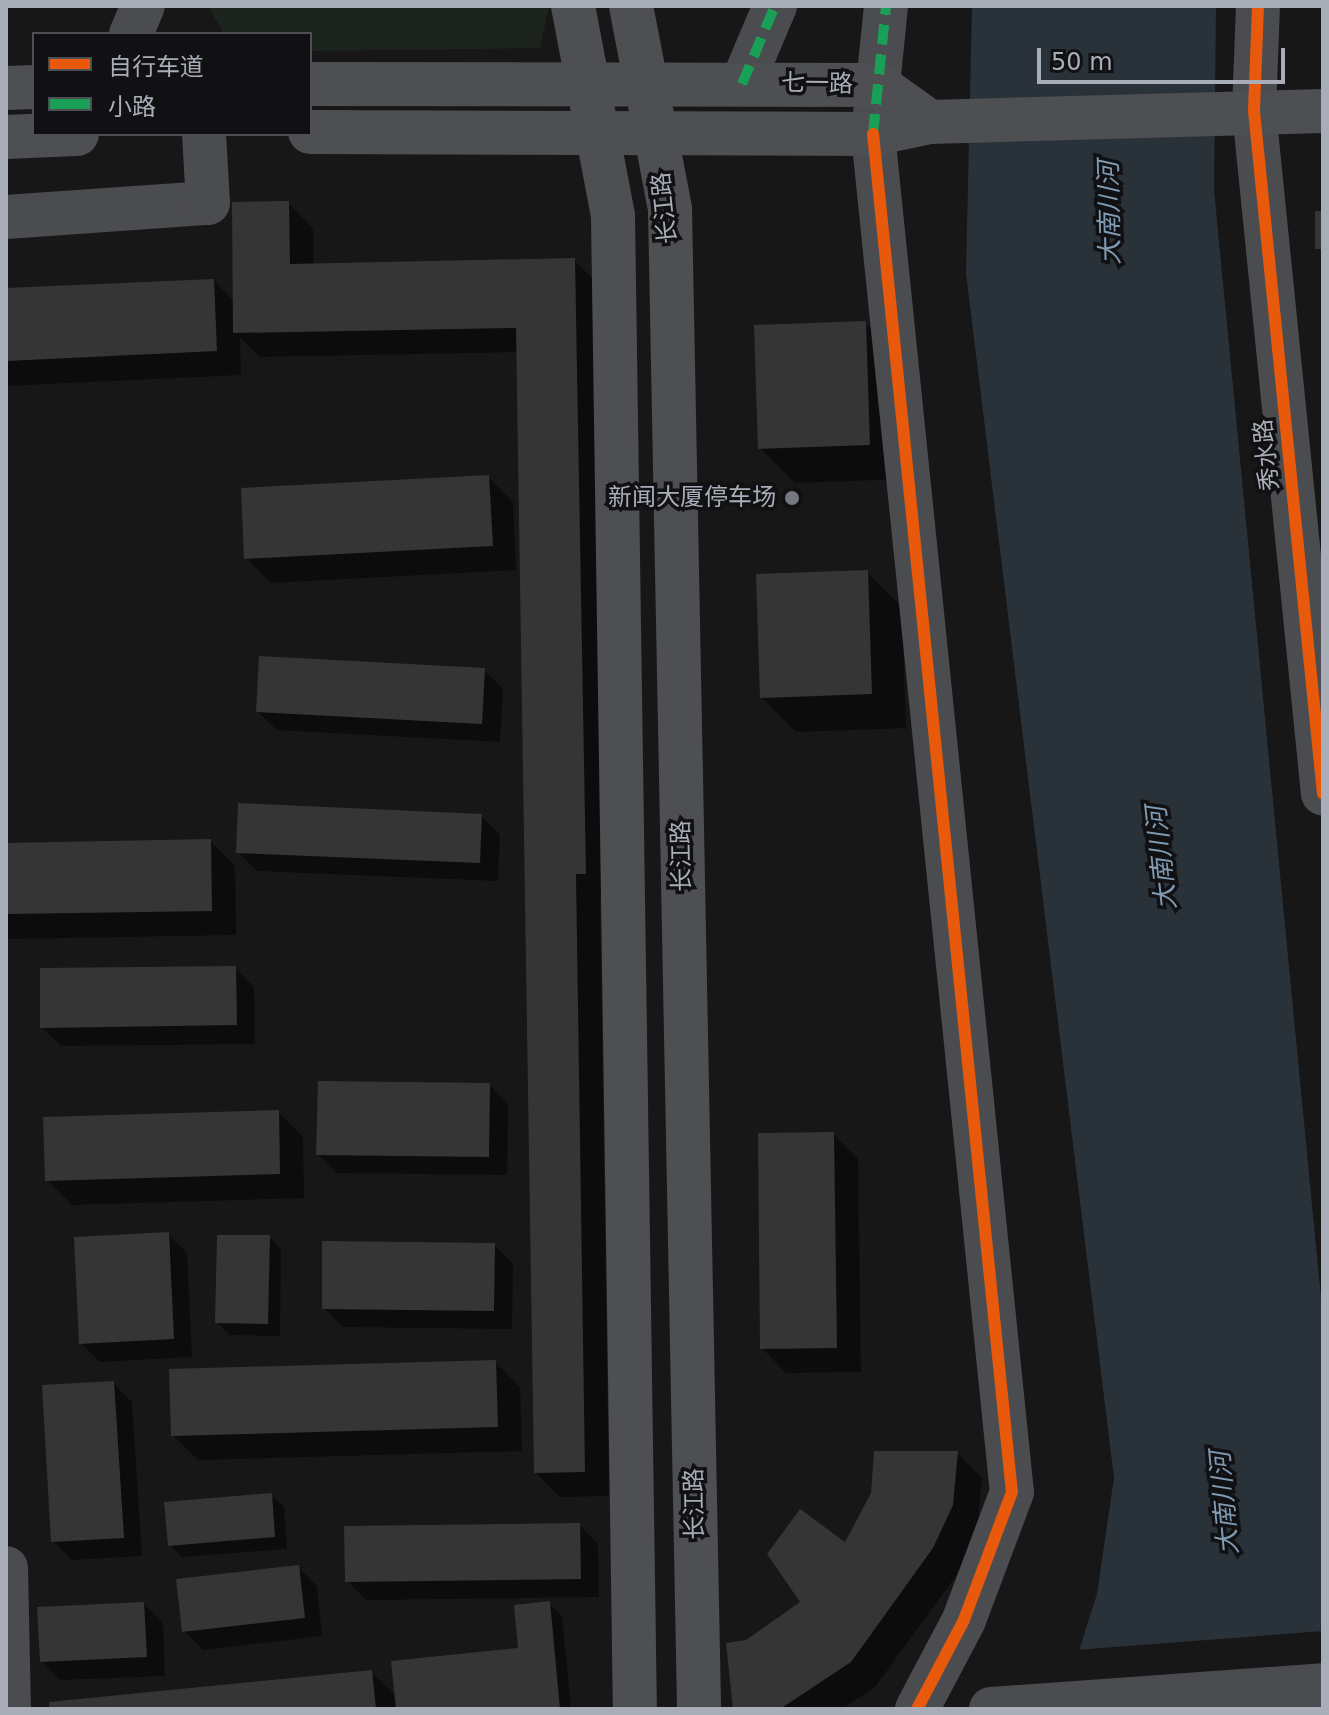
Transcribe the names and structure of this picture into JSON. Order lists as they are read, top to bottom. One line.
{"streets":{"main road":["七一路","长江路"],"street":["秀水路"]},"crossings":[["七一路","长江路"]],"water":["大南川河"],"places":["新闻大厦停车场"],"legend":["自行车道","小路"],"scale_bar":"50 m"}
